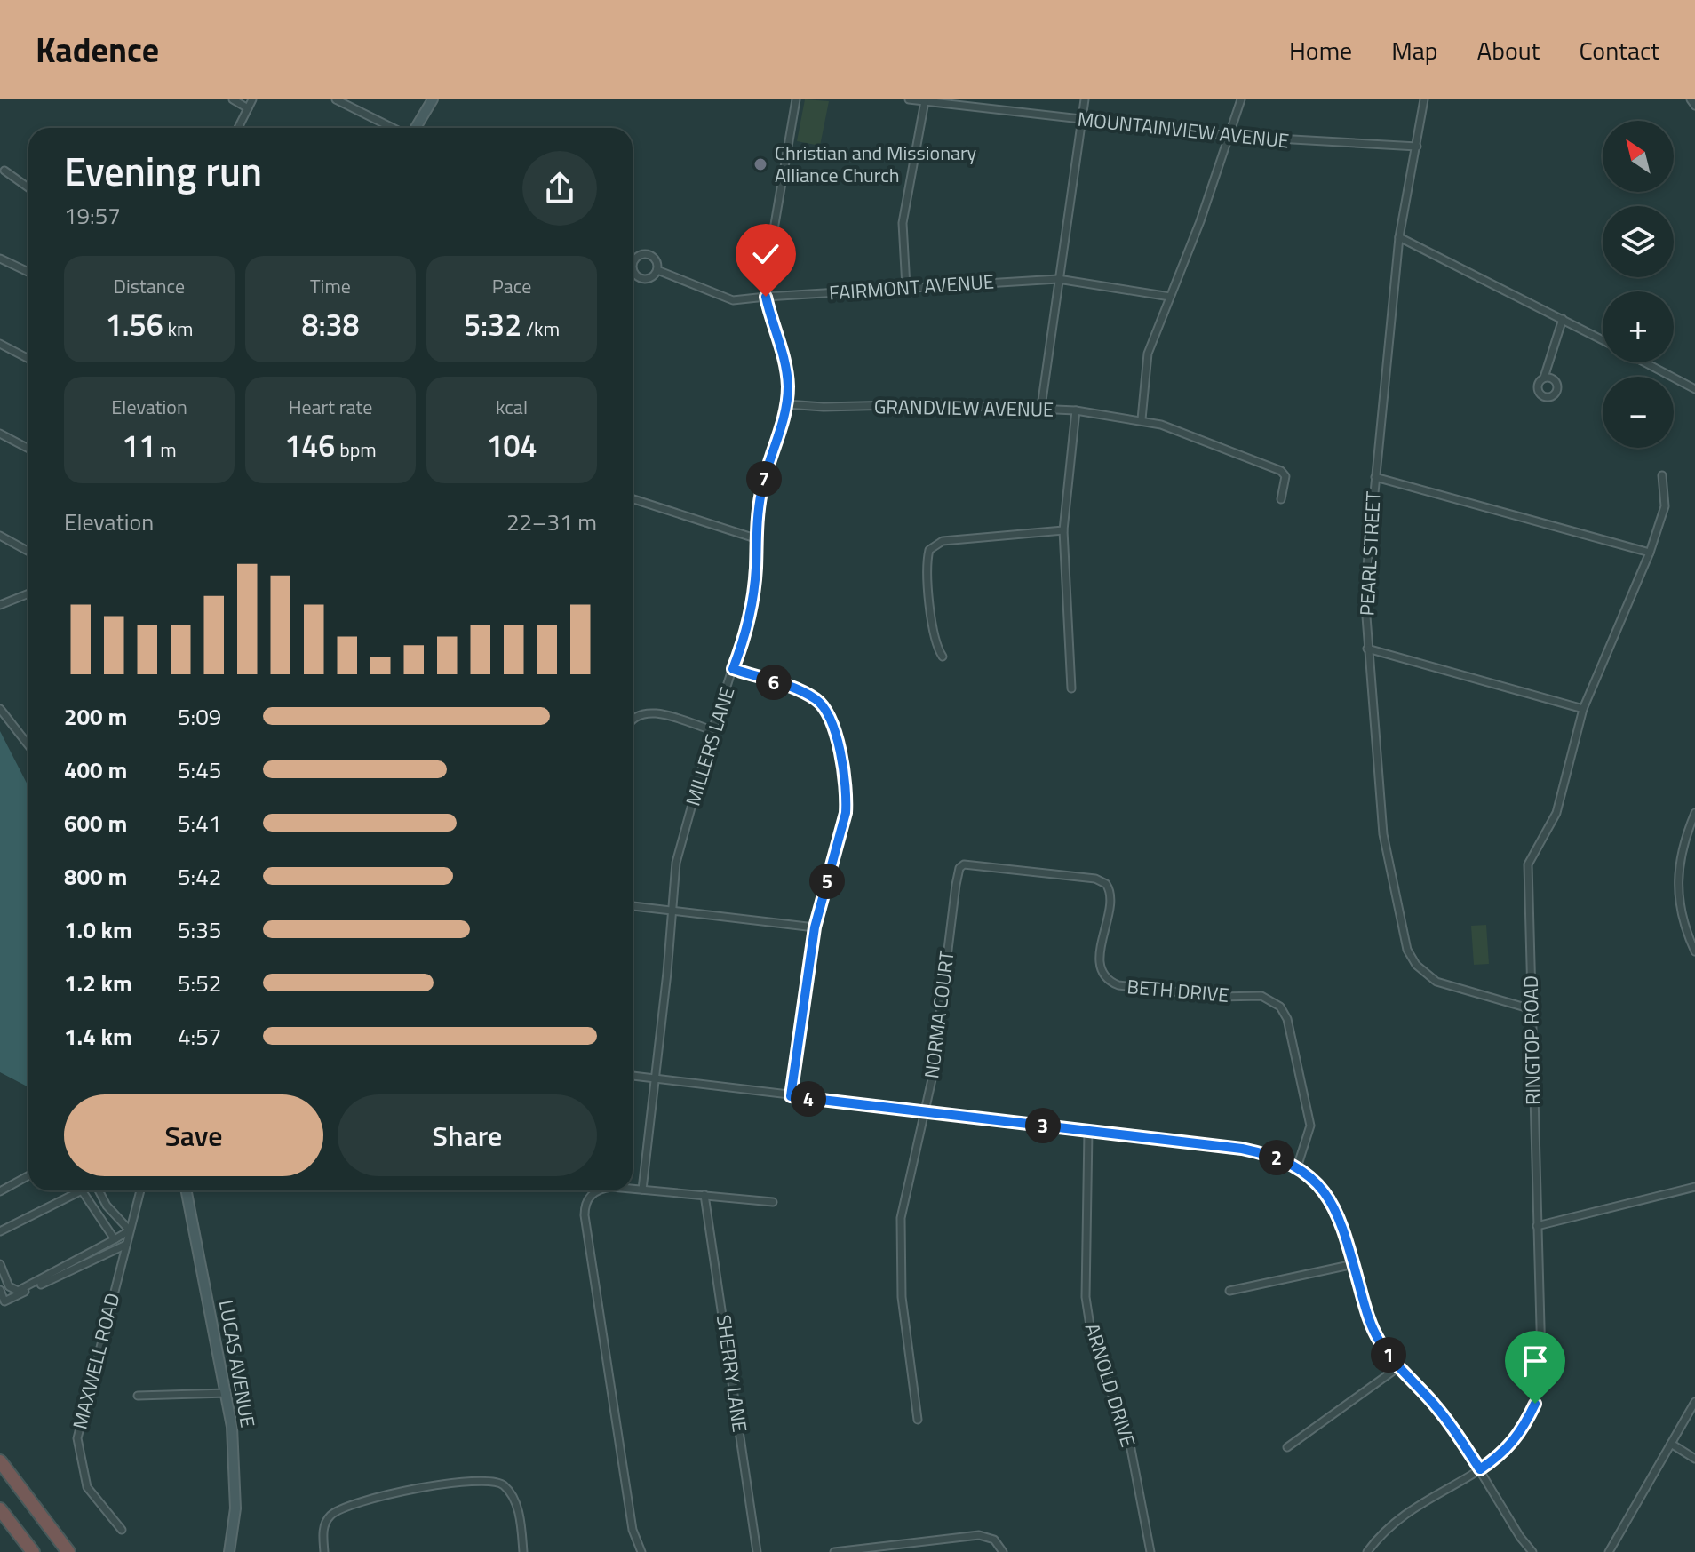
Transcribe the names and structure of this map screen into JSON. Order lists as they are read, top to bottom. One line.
{"streets":{"street":["MOUNTAINVIEW AVENUE","FAIRMONT AVENUE","GRANDVIEW AVENUE","PEARL STREET","MILLERS LANE","BETH DRIVE","NORMA COURT","RINGTOP ROAD","MAXWELL ROAD","LUCAS AVENUE","SHERRY LANE","ARNOLD DRIVE"]},"crossings":[["MOUNTAINVIEW AVENUE","PEARL STREET"],["FAIRMONT AVENUE","MILLERS LANE"],["GRANDVIEW AVENUE","MILLERS LANE"],["PEARL STREET","RINGTOP ROAD"],["BETH DRIVE","NORMA COURT"]],"places":["Christian and Missionary Alliance Church"],"north":"top left","page":{"header":"Kadence","nav":["Home","Map","About","Contact"],"map_buttons":["+","−"],"heading":["Evening run","19:57"],"stats":[["Distance","1.56 km"],["Time","8:38"],["Pace","5:32 /km"],["Elevation","11 m"],["Heart rate","146 bpm"],["kcal","104"]],"pins":["7","6","5","4","3","2","1"],"chart":["Elevation","22–31 m"],"list":[{"name":"200 m","note":"5:09"},{"name":"400 m","note":"5:45"},{"name":"600 m","note":"5:41"},{"name":"800 m","note":"5:42"},{"name":"1.0 km","note":"5:35"},{"name":"1.2 km","note":"5:52"},{"name":"1.4 km","note":"4:57"}],"buttons":["Save","Share"]}}
